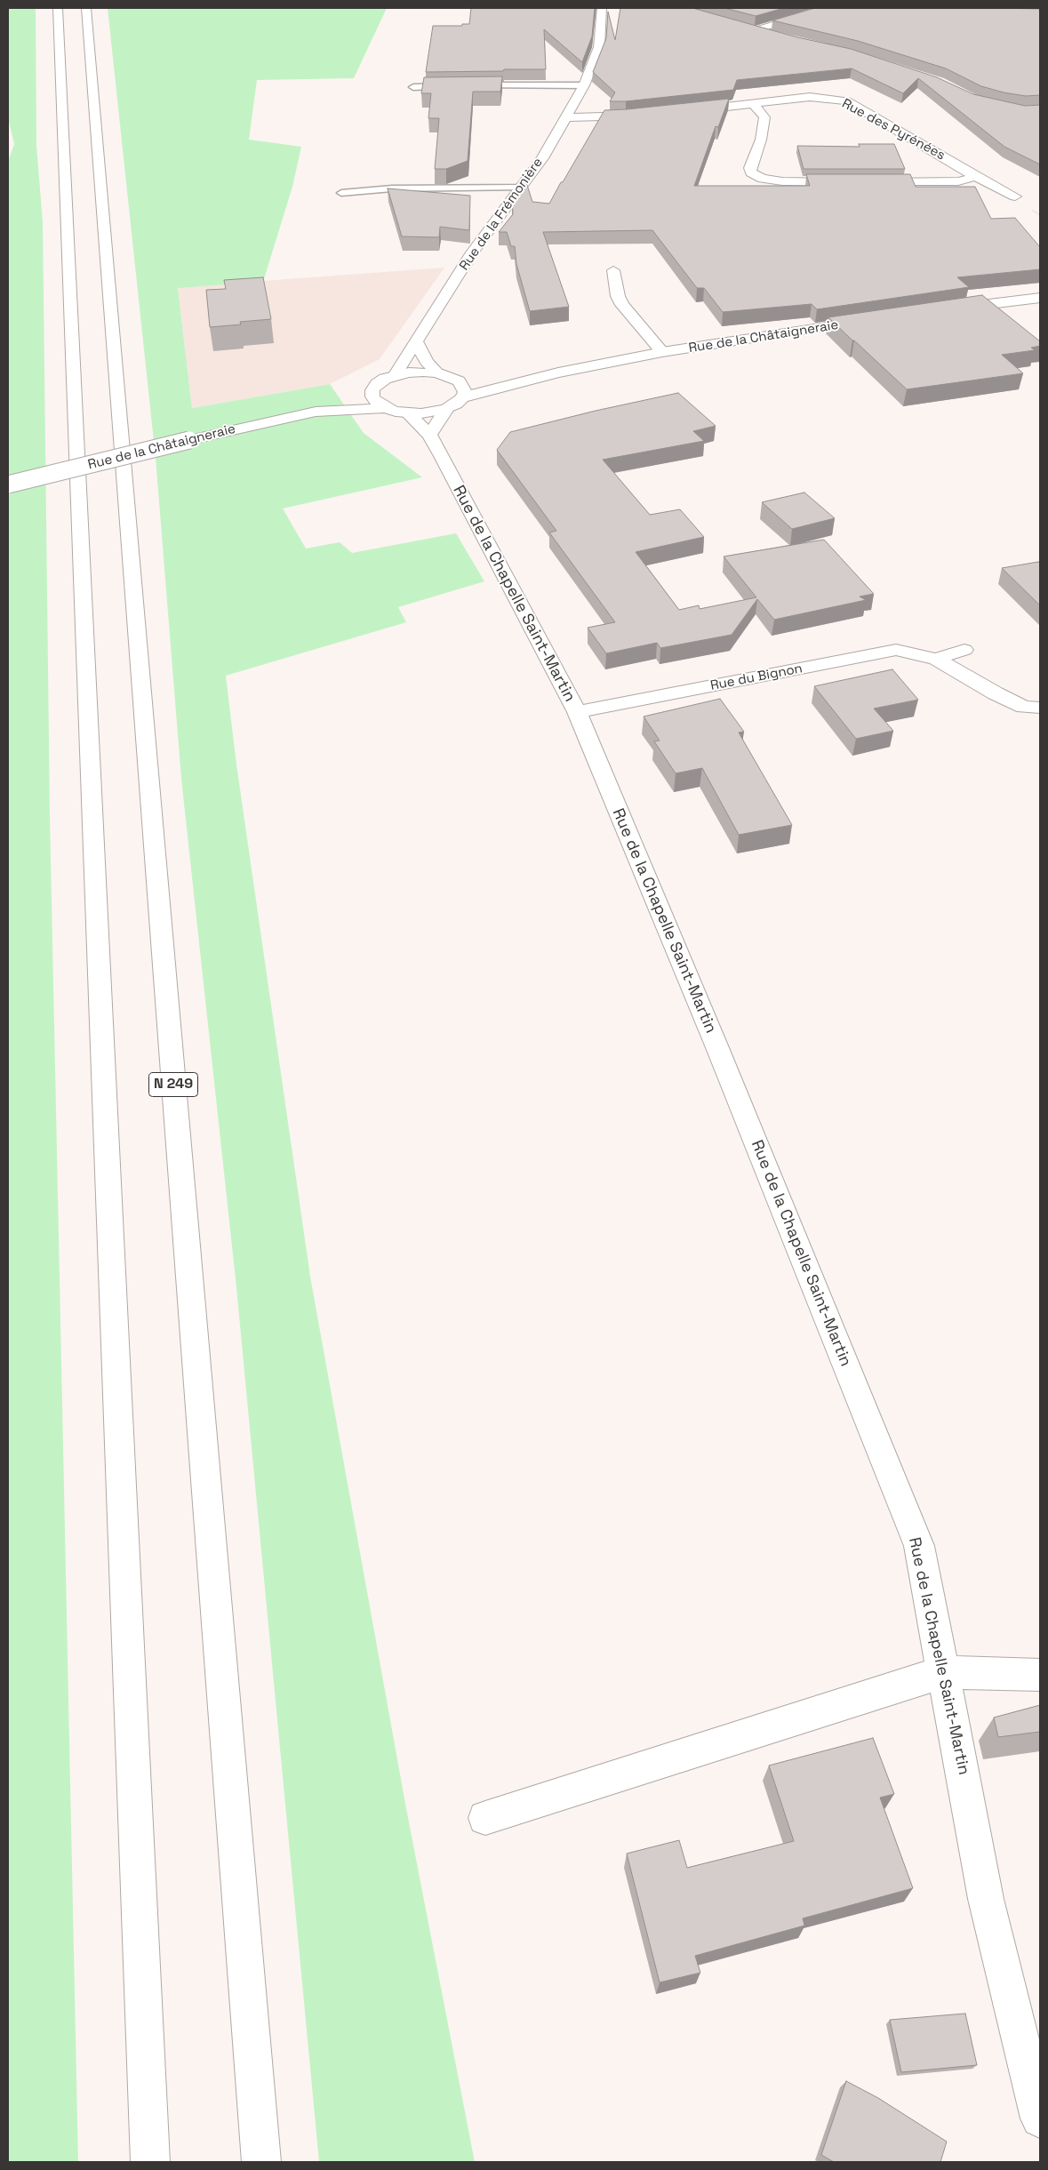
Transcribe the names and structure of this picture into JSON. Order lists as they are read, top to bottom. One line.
{"streets":{"main road":["Rue des Pyrénées","Rue de la Frémonière","Rue de la Châtaigneraie","Rue de la Chapelle Saint-Martin","Rue du Bignon","N 249"]},"crossings":[["Rue de la Frémonière","Rue de la Châtaigneraie"],["Rue de la Châtaigneraie","Rue de la Chapelle Saint-Martin"],["Rue de la Chapelle Saint-Martin","Rue du Bignon"]]}
